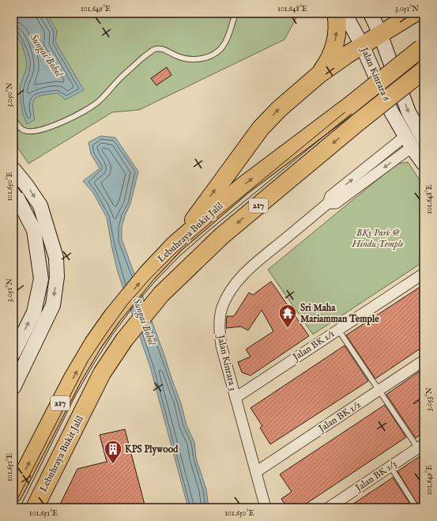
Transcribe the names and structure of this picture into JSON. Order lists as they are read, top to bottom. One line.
{"streets":{"highway":["217","Lebuhraya Bukit Jalil"],"street":["Jalan Kinrara 6","Jalan BK 1/1","Jalan Kinrara 3","Jalan BK 1/2","Jalan BK 1/3"]},"crossings":[["Jalan Kinrara 6","Jalan Kinrara 3"],["Jalan BK 1/1","Jalan Kinrara 3"],["Jalan Kinrara 3","Jalan BK 1/2"]],"water":["Sungai Bohol"],"parks":["BK1 Park @ Hindu Temple"],"places":{"temple":["Sri Maha Mariamman Temple"],"building":["KPS Plywood"]},"coordinates":["101.649°E","101.648°E","3.051°N","3.050°N","101.650°E","3.053°N","101.651°E"]}
